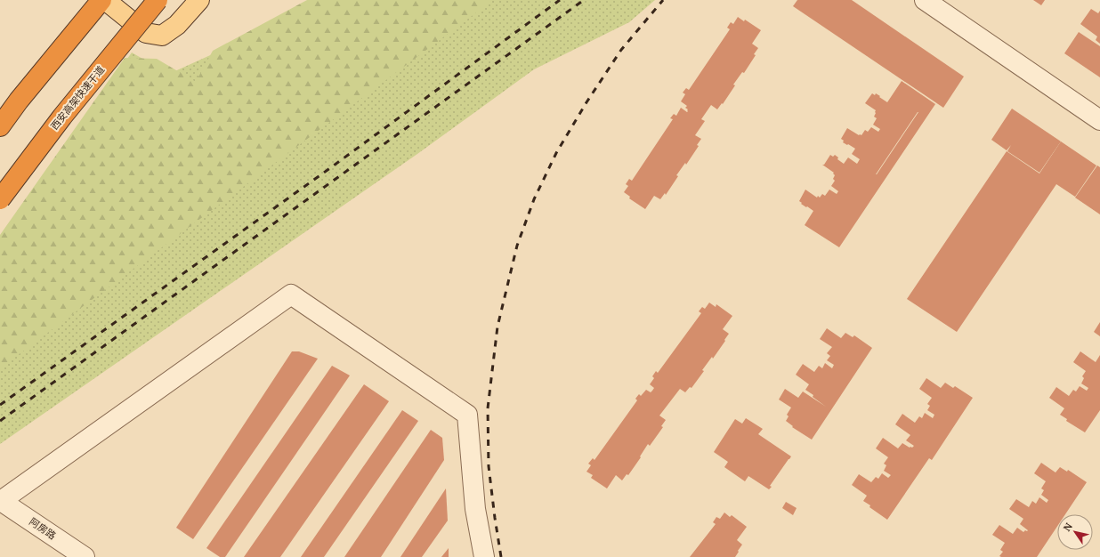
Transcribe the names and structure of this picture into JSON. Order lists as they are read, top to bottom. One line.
{"streets":{"highway":["西安高架快速干道"],"street":["阿房路"]},"north":"top left"}
